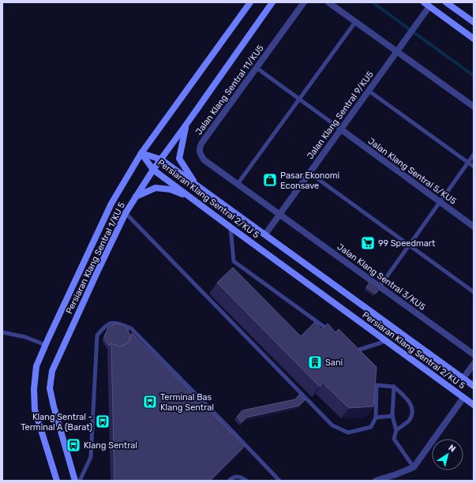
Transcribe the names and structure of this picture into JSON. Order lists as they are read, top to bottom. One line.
{"streets":{"street":["Jalan Klang Sentral 11/KU5","Jalan Klang Sentral 9/KU5","Jalan Klang Sentral 5/KU5","Persiaran Klang Sentral 2/KU 5","Persiaran Klang Sentral 1/KU 5","Jalan Klang Sentral 3/KU5"]},"crossings":[["Jalan Klang Sentral 11/KU5","Jalan Klang Sentral 9/KU5"],["Jalan Klang Sentral 11/KU5","Jalan Klang Sentral 3/KU5"],["Jalan Klang Sentral 9/KU5","Jalan Klang Sentral 5/KU5"],["Jalan Klang Sentral 9/KU5","Persiaran Klang Sentral 2/KU 5"],["Jalan Klang Sentral 9/KU5","Jalan Klang Sentral 3/KU5"],["Persiaran Klang Sentral 2/KU 5","Persiaran Klang Sentral 1/KU 5"]],"places":{"shop":["Pasar Ekonomi Econsave"],"supermarket":["99 Speedmart"],"building":["Sani"],"bus stop":["Terminal Bas Klang Sentral","Klang Sentral - Terminal A (Barat)","Klang Sentral"]},"north":"top right"}
